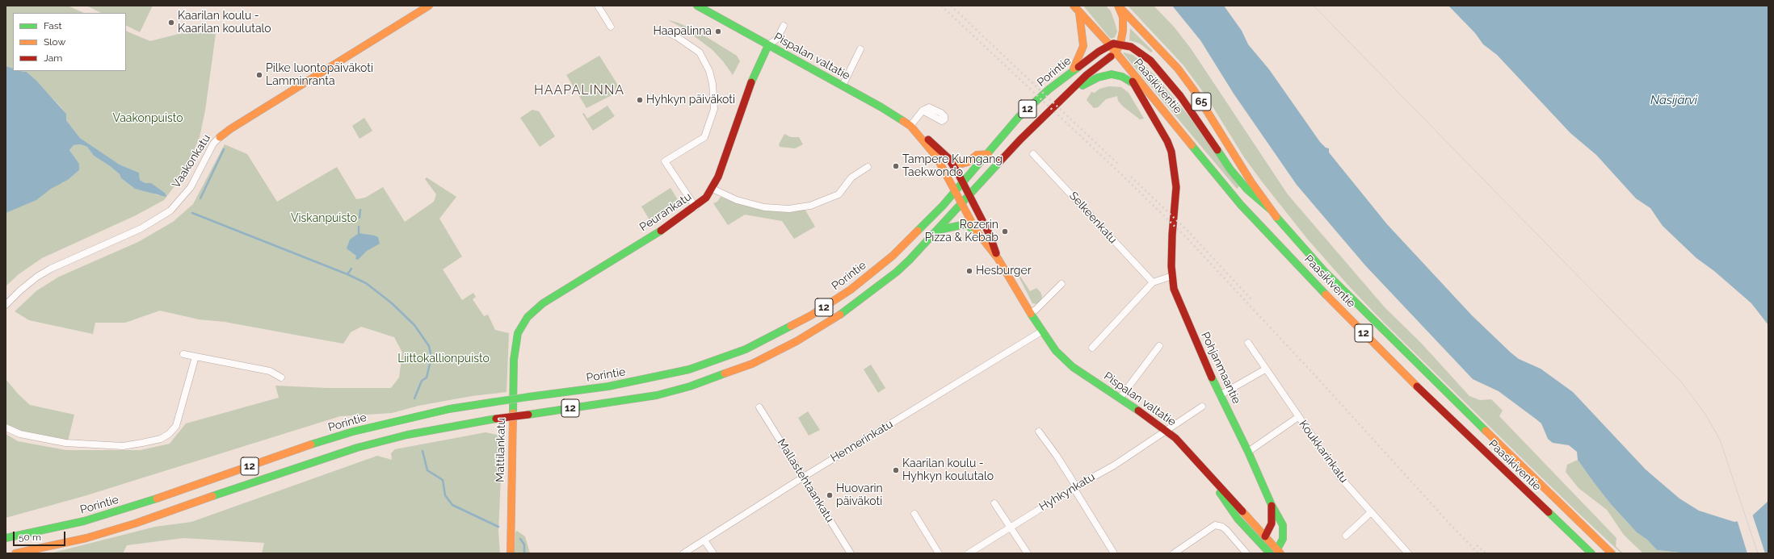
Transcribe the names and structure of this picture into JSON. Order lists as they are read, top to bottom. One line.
{"streets":{"main road":["Pispalan valtatie","Porintie","Paasikiventie","65","12","Vaakonkatu","Peurankatu","Pohjanmaantie","Mattilankatu"],"street":["Selkeenkatu","Hennerinkatu","Koukkarinkatu","Mallastehtaankatu","Hyhkynkatu"]},"crossings":[["Pispalan valtatie","Porintie"],["Pispalan valtatie","12"],["Pispalan valtatie","Peurankatu"],["Pispalan valtatie","Pohjanmaantie"],["Pispalan valtatie","Hennerinkatu"],["Pispalan valtatie","Hyhkynkatu"],["Porintie","Paasikiventie"],["Porintie","12"],["Paasikiventie","12"],["Paasikiventie","Pohjanmaantie"],["12","Pohjanmaantie"],["Peurankatu","Mattilankatu"],["Hennerinkatu","Mallastehtaankatu"]],"districts":["HAAPALINNA"],"water":["Näsijärvi"],"parks":["Vaakonpuisto","Viskanpuisto","Liittokallionpuisto"],"places":["Kaarilan koulu - Kaarilan koulutalo","Haapalinna","Pilke luontopäiväkoti Lamminranta","Hyhkyn päiväkoti","Tampere Kumgang Taekwondo","Rozerin Pizza & Kebab","Hesburger","Kaarilan koulu - Hyhkyn koulutalo","Huovarin päiväkoti"],"legend":["Fast","Slow","Jam"],"scale_bar":"50 m"}
